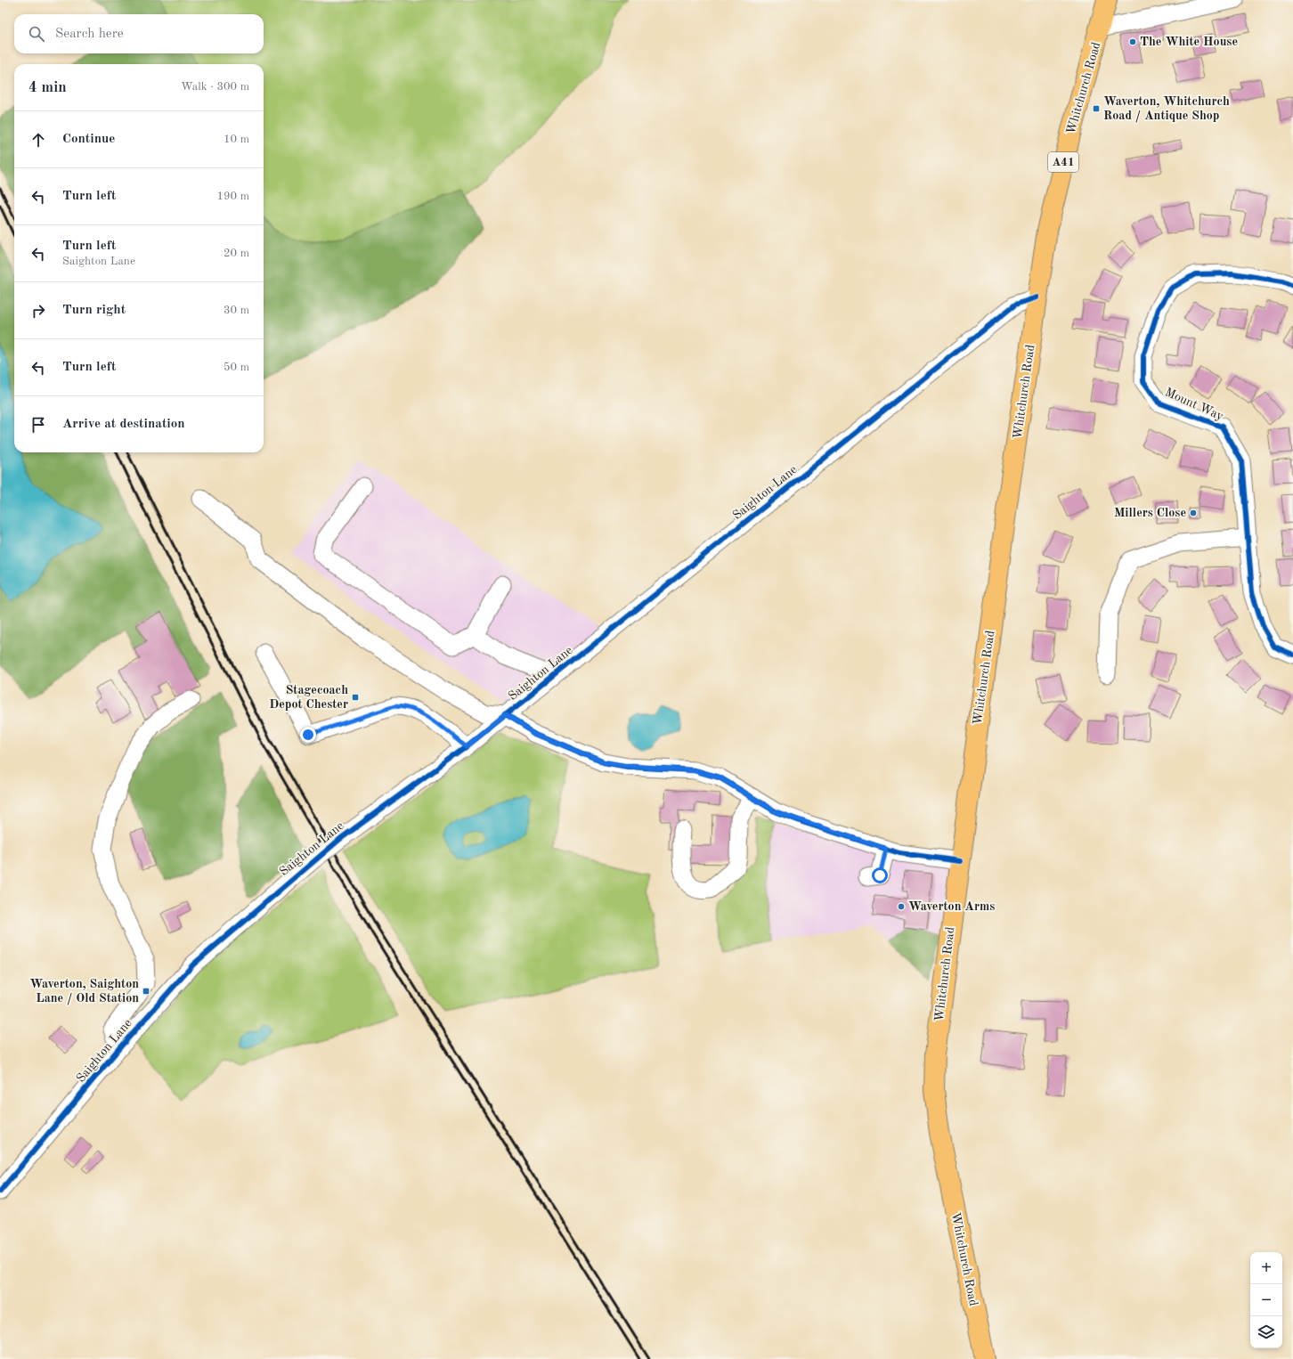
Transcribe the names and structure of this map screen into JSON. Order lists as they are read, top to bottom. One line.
{"streets":{"highway":["Whitchurch Road","A41"],"street":["Mount Way","Saighton Lane"]},"crossings":[["Whitchurch Road","Saighton Lane"]],"places":{"other":["The White House","Millers Close","Waverton Arms"],"transit":["Waverton, Whitchurch Road / Antique Shop","Stagecoach Depot Chester","Waverton, Saighton Lane / Old Station"]},"page":{"search":"Search here","heading":["4 min","Walk · 300 m"],"list":[["Continue","10 m"],["Turn left","190 m"],["Turn left","Saighton Lane","20 m"],["Turn right","30 m"],["Turn left","50 m"],"Arrive at destination"],"map_buttons":["+","−"]}}
